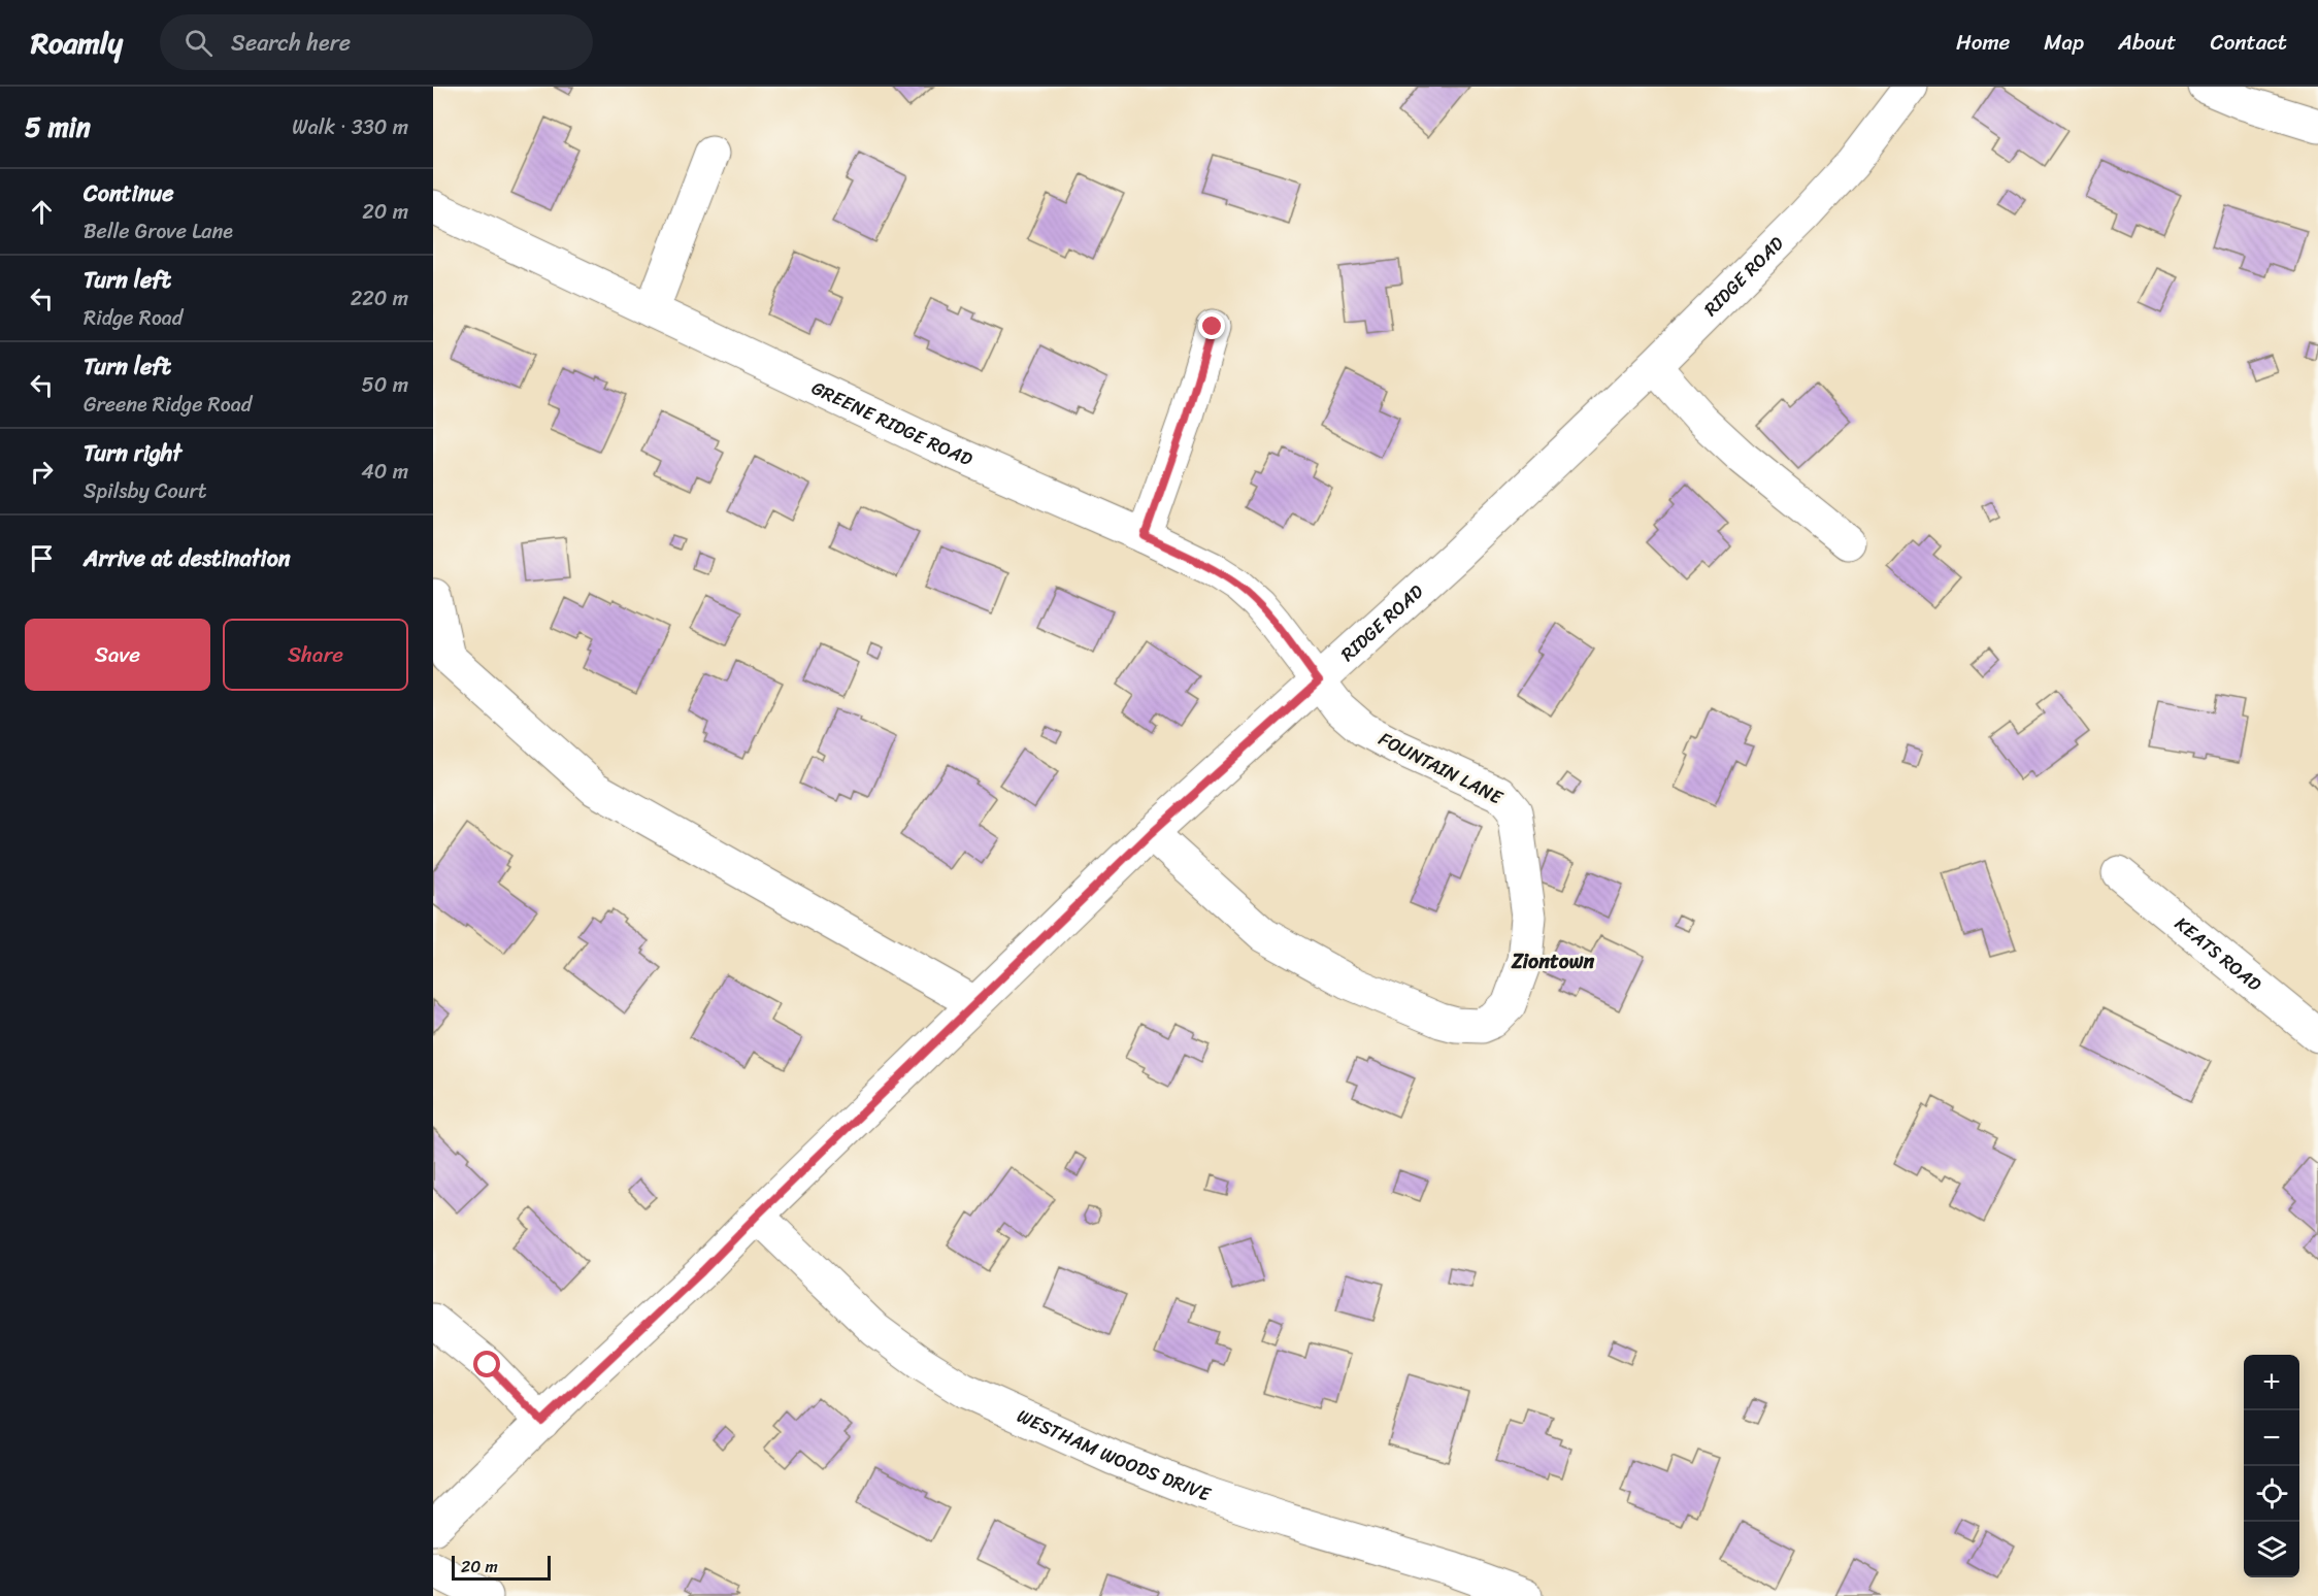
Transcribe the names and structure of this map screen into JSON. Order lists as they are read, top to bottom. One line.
{"streets":{"street":["RIDGE ROAD","GREENE RIDGE ROAD","FOUNTAIN LANE","KEATS ROAD","WESTHAM WOODS DRIVE"]},"crossings":[["RIDGE ROAD","GREENE RIDGE ROAD"],["RIDGE ROAD","FOUNTAIN LANE"],["RIDGE ROAD","WESTHAM WOODS DRIVE"],["GREENE RIDGE ROAD","FOUNTAIN LANE"]],"districts":["Ziontown"],"scale_bar":"20 m","page":{"header":"Roamly","search":"Search here","nav":["Home","Map","About","Contact"],"heading":["5 min","Walk · 330 m"],"list":[["Continue","Belle Grove Lane","20 m"],["Turn left","Ridge Road","220 m"],["Turn left","Greene Ridge Road","50 m"],["Turn right","Spilsby Court","40 m"],"Arrive at destination"],"buttons":["Save","Share"],"map_buttons":["+","−"],"scale":"20 m"}}
